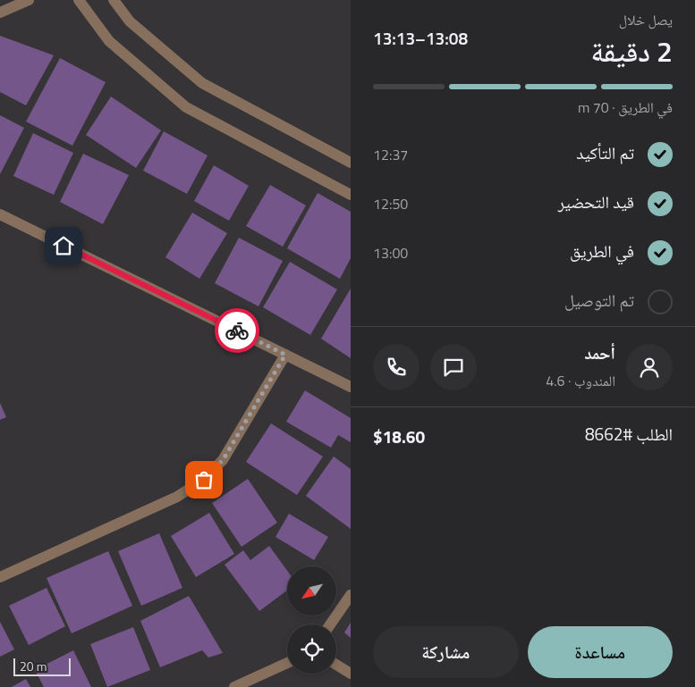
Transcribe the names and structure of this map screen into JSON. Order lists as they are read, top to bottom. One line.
{"scale_bar":"20 m","north":"bottom left","page":{"heading":["2 دقيقة","يصل خلال","13:08–13:13"],"panel":["أحمد","المندوب · 4.6","الطلب #8662","$18.60"],"bar":"في الطريق · 70 m","list":[["تم التأكيد","12:37"],["قيد التحضير","12:50"],["في الطريق","13:00"],"تم التوصيل"],"buttons":["مساعدة","مشاركة"],"scale":"20 m"}}
